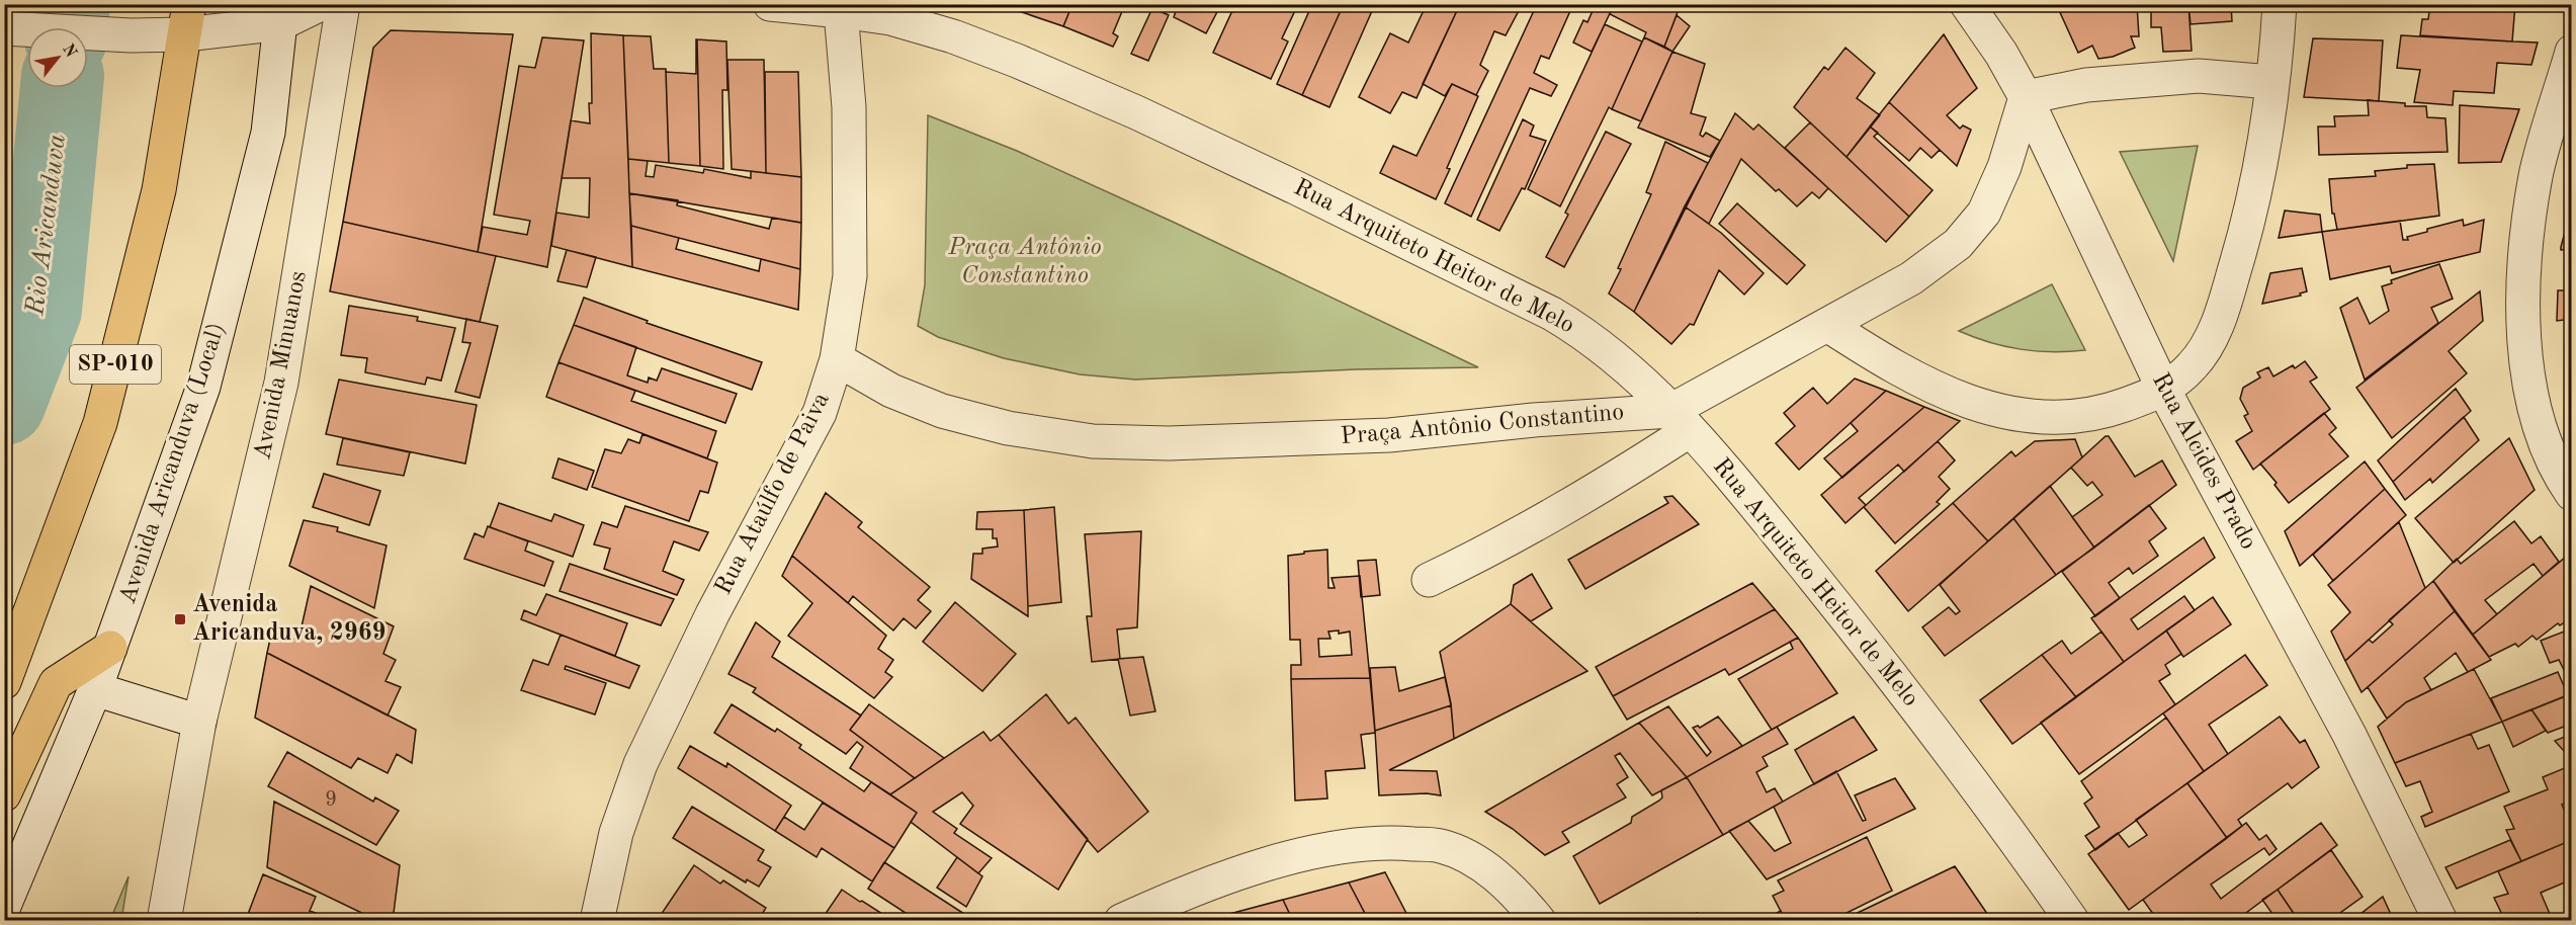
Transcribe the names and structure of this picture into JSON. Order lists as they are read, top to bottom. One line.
{"streets":{"highway":["SP-010"],"street":["Rua Arquiteto Heitor de Melo","Avenida Minuanos","Praça Antônio Constantino","Rua Alcides Prado","Avenida Aricanduva (Local)","Rua Ataúlfo de Paiva"]},"crossings":[["Rua Arquiteto Heitor de Melo","Praça Antônio Constantino"],["Rua Arquiteto Heitor de Melo","Rua Ataúlfo de Paiva"],["Praça Antônio Constantino","Rua Ataúlfo de Paiva"]],"water":["Rio Aricanduva"],"parks":["Praça Antônio Constantino"],"places":{"transit":["Avenida Aricanduva, 2969"]},"house_numbers":["9"],"north":"top right"}
